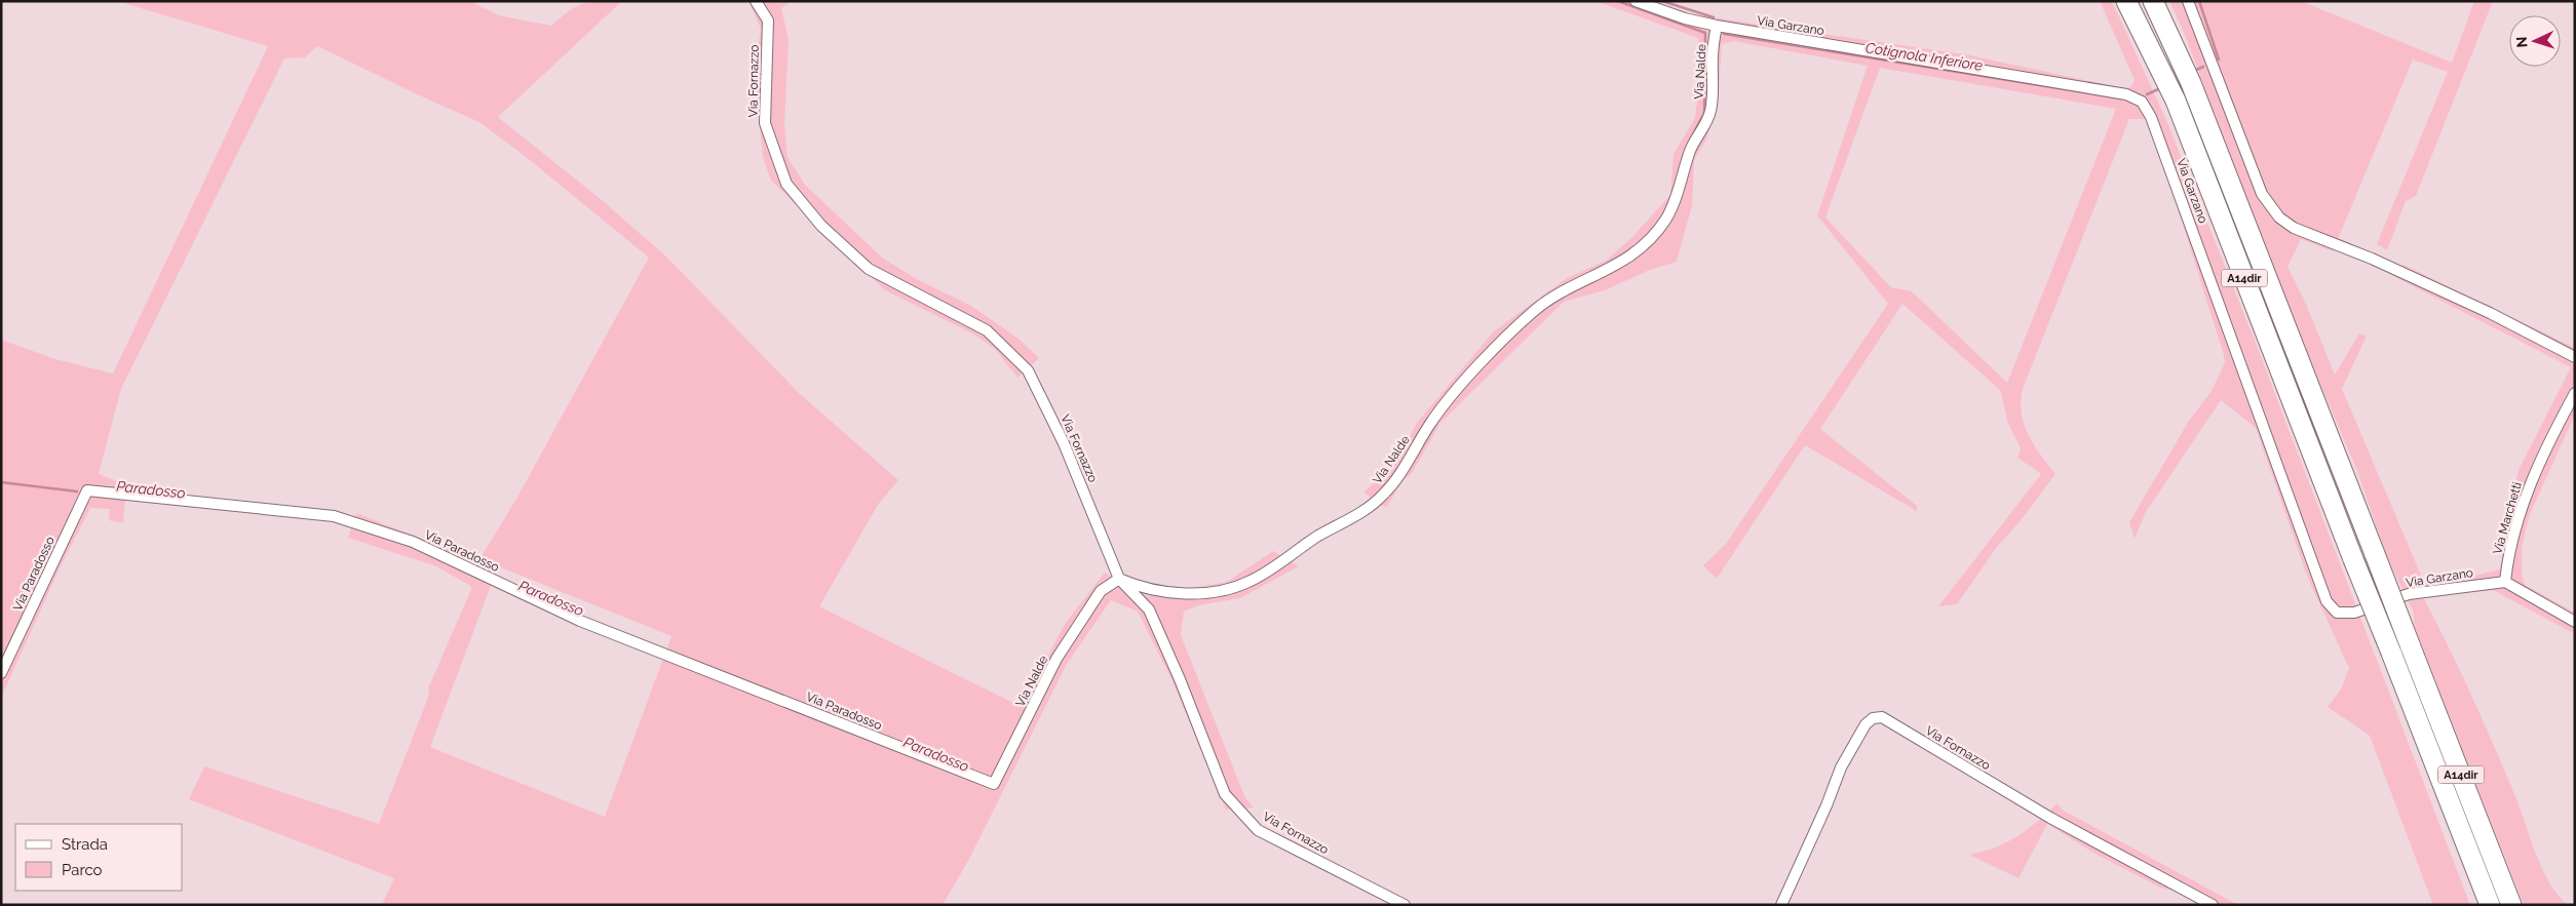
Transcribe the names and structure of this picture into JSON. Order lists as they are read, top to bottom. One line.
{"streets":{"highway":["A14dir"],"street":["Via Garzano","Via Nalde","Via Fornazzo","Via Marchetti","Via Paradosso"]},"crossings":[["Via Garzano","Via Nalde"],["Via Garzano","Via Marchetti"],["Via Nalde","Via Fornazzo"],["Via Nalde","Via Paradosso"]],"water":["Cotignola Inferiore","Paradosso"],"legend":["Strada","Parco"],"north":"left"}
